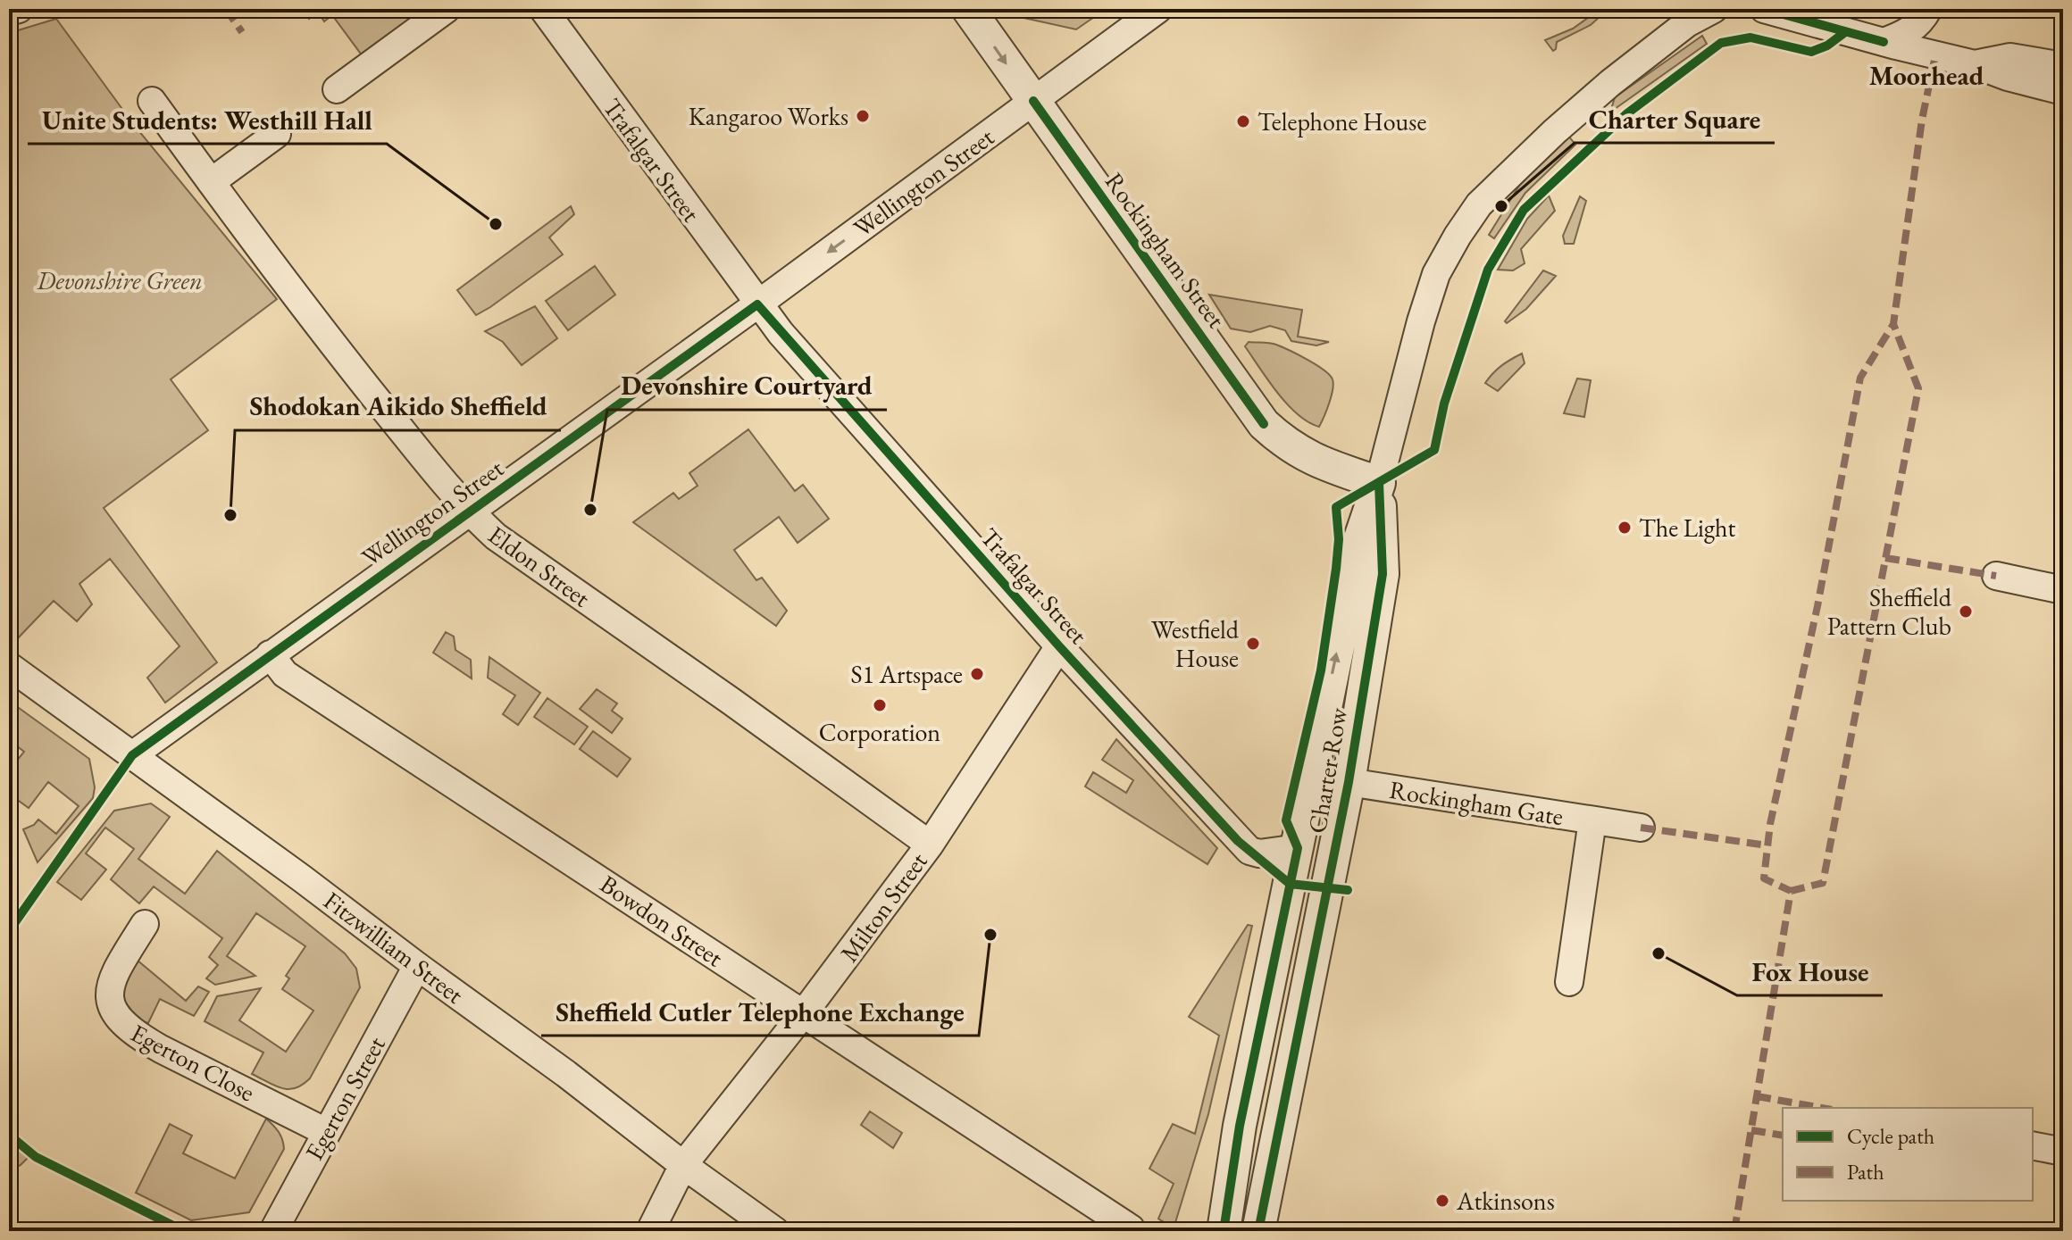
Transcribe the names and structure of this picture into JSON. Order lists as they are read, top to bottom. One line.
{"streets":{"street":["Trafalgar Street","Wellington Street","Rockingham Street","Eldon Street","Charter Row","Rockingham Gate","Milton Street","Bowdon Street","Fitzwilliam Street","Egerton Close","Egerton Street"]},"crossings":[["Trafalgar Street","Wellington Street"],["Trafalgar Street","Charter Row"],["Trafalgar Street","Milton Street"],["Wellington Street","Rockingham Street"],["Wellington Street","Eldon Street"],["Wellington Street","Bowdon Street"],["Wellington Street","Fitzwilliam Street"],["Rockingham Street","Charter Row"],["Eldon Street","Milton Street"],["Charter Row","Rockingham Gate"],["Milton Street","Bowdon Street"],["Milton Street","Fitzwilliam Street"],["Fitzwilliam Street","Egerton Street"],["Egerton Close","Egerton Street"]],"districts":["Moorhead"],"parks":["Devonshire Green"],"places":["Kangaroo Works","Telephone House","Charter Square","Unite Students: Westhill Hall","Devonshire Courtyard","Shodokan Aikido Sheffield","The Light","Sheffield Pattern Club","Westfield House","S1 Artspace","Corporation","Sheffield Cutler Telephone Exchange","Fox House","Atkinsons"],"legend":["Cycle path","Path"]}
